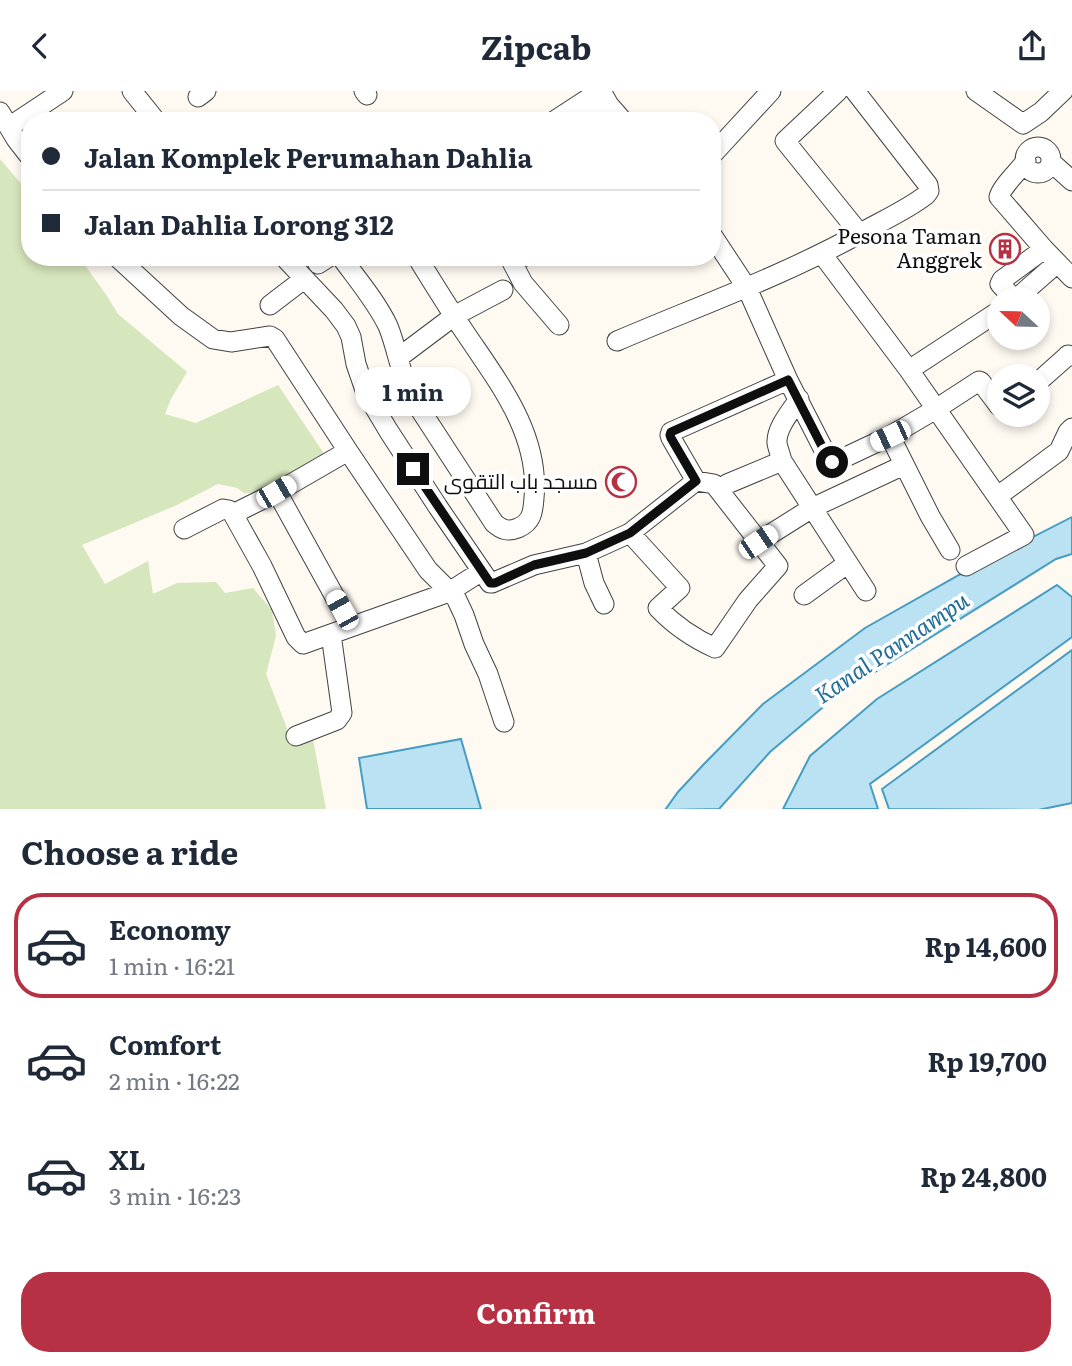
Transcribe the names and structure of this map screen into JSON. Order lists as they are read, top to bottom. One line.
{"water":["Kanal Pannampu"],"places":{"building":["Pesona Taman Anggrek"],"mosque":["مسجد باب التقوى"]},"north":"left","page":{"header":"Zipcab","banner":["Jalan Komplek Perumahan Dahlia","Jalan Dahlia Lorong 312"],"bubble":"1 min","heading":"Choose a ride","list":[{"name":"Economy","note":"1 min · 16:21","value":"Rp 14,600"},{"name":"Comfort","note":"2 min · 16:22","value":"Rp 19,700"},{"name":"XL","note":"3 min · 16:23","value":"Rp 24,800"}],"buttons":"Confirm"}}
